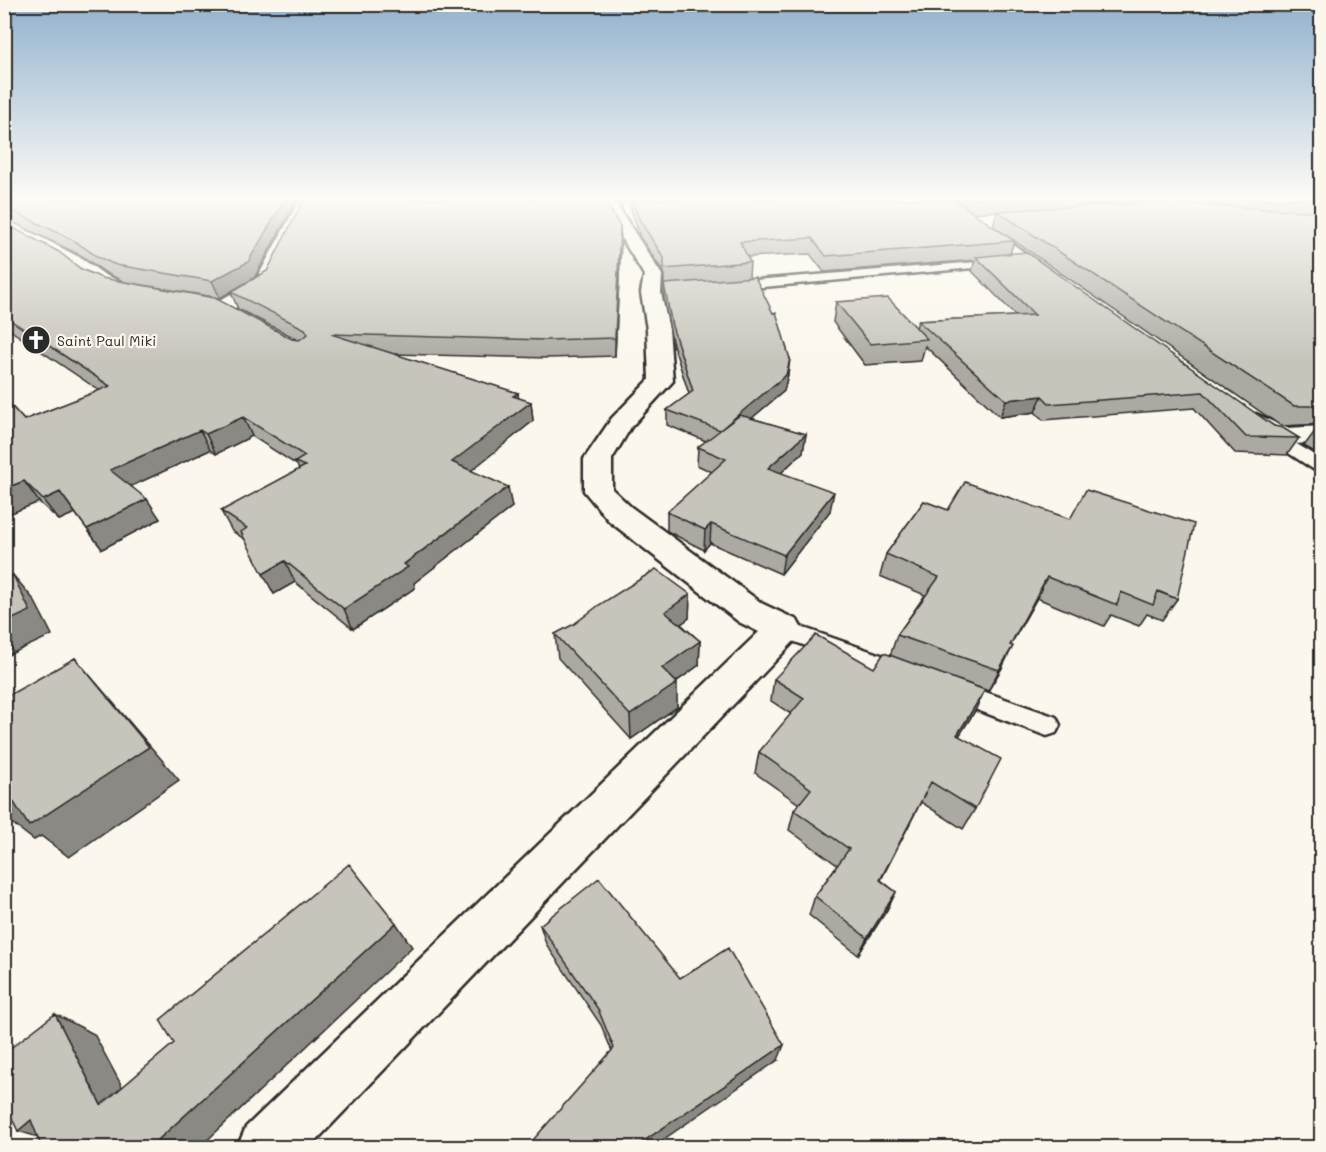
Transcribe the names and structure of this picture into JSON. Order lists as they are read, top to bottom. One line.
{"places":{"church":["Saint Paul Miki"]}}
